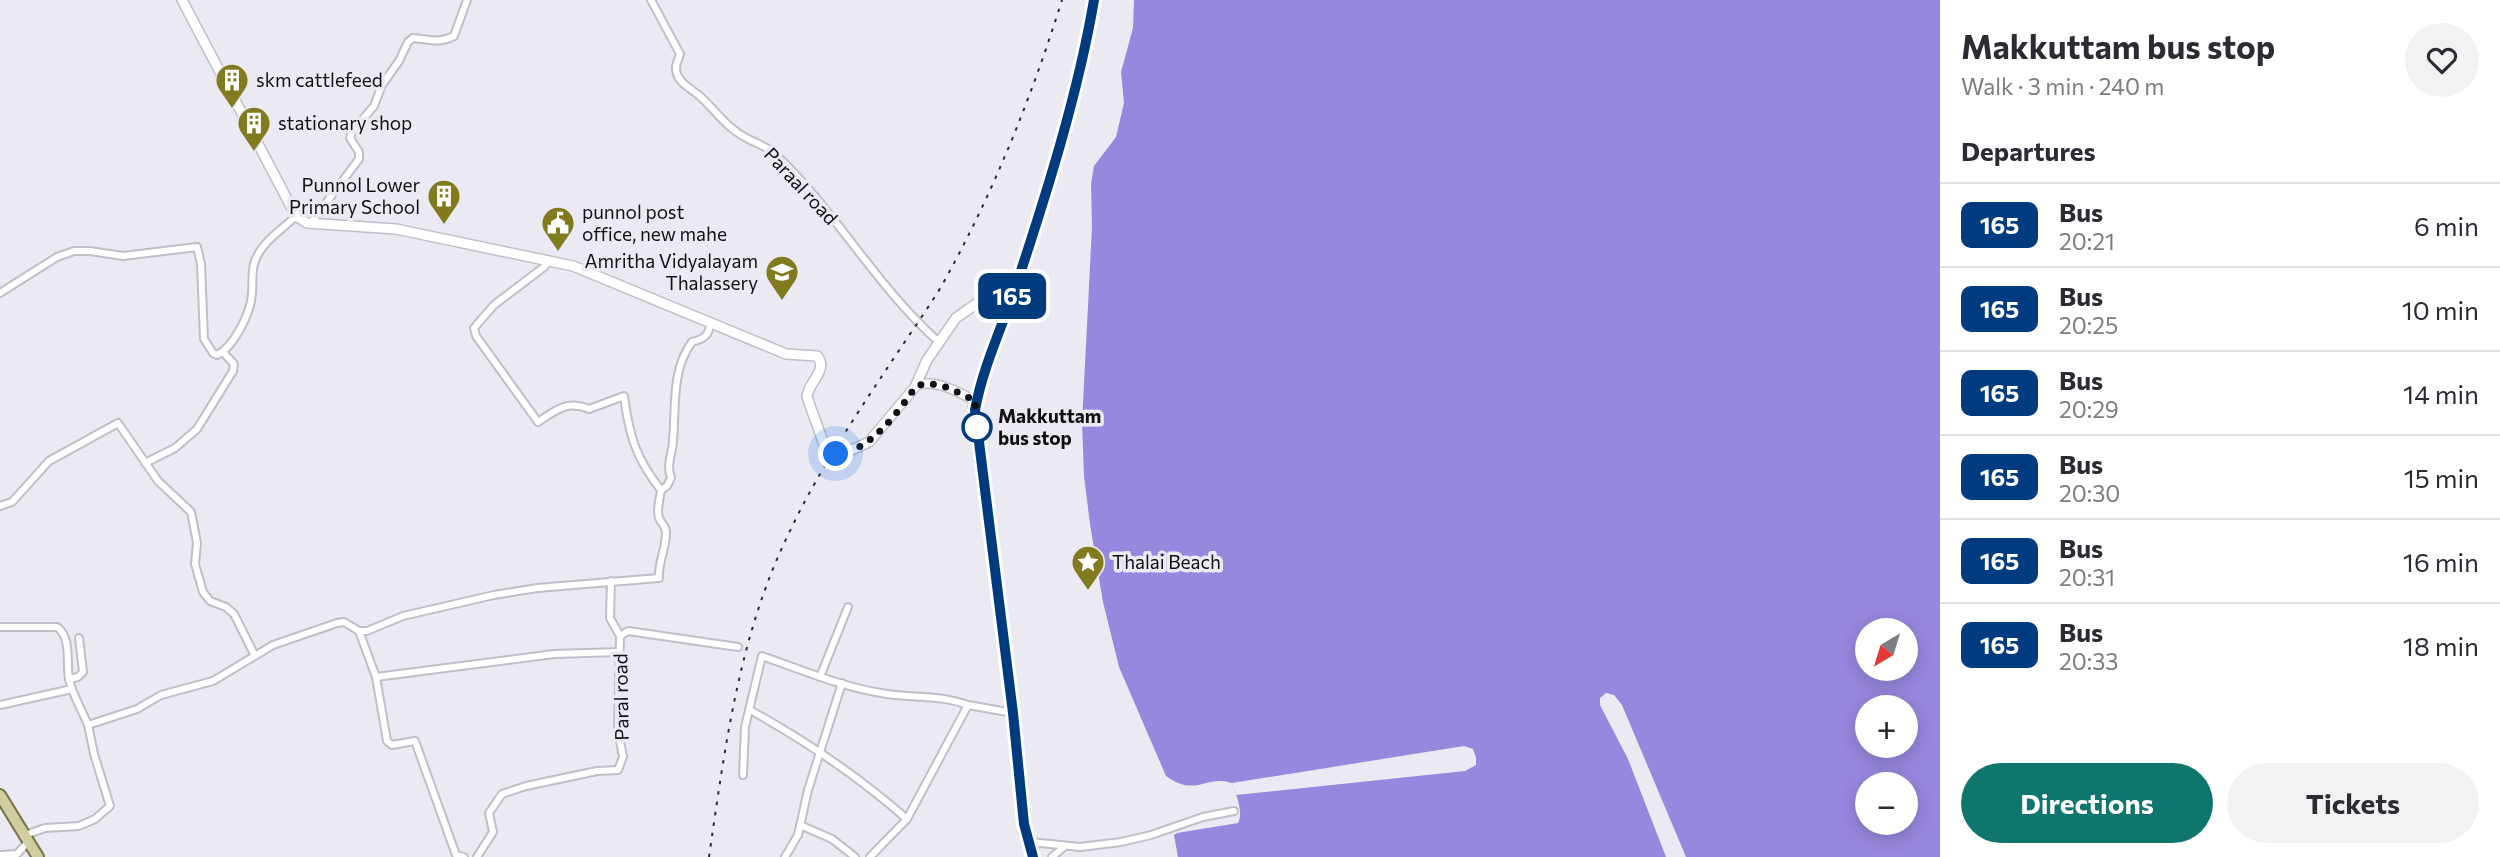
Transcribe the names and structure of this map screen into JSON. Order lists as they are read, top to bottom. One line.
{"streets":{"street":["Paraal road","Paral road"]},"places":{"building":["skm cattlefeed","stationary shop","Punnol Lower Primary School"],"public building":["punnol post office, new mahe"],"school or university":["Amritha Vidyalayam Thalassery"],"other":["Makkuttam bus stop"],"place":["Thalai Beach"]},"lines":["bus line 165"],"north":"bottom left","page":{"on_map":"165","heading":[["Makkuttam bus stop","Walk · 3 min · 240 m"],"Departures"],"list":[{"mark":"165","name":"Bus","note":"20:21","value":"6 min"},{"mark":"165","name":"Bus","note":"20:25","value":"10 min"},{"mark":"165","name":"Bus","note":"20:29","value":"14 min"},{"mark":"165","name":"Bus","note":"20:30","value":"15 min"},{"mark":"165","name":"Bus","note":"20:31","value":"16 min"},{"mark":"165","name":"Bus","note":"20:33","value":"18 min"}],"map_buttons":["+","−"],"buttons":["Directions","Tickets"]}}
